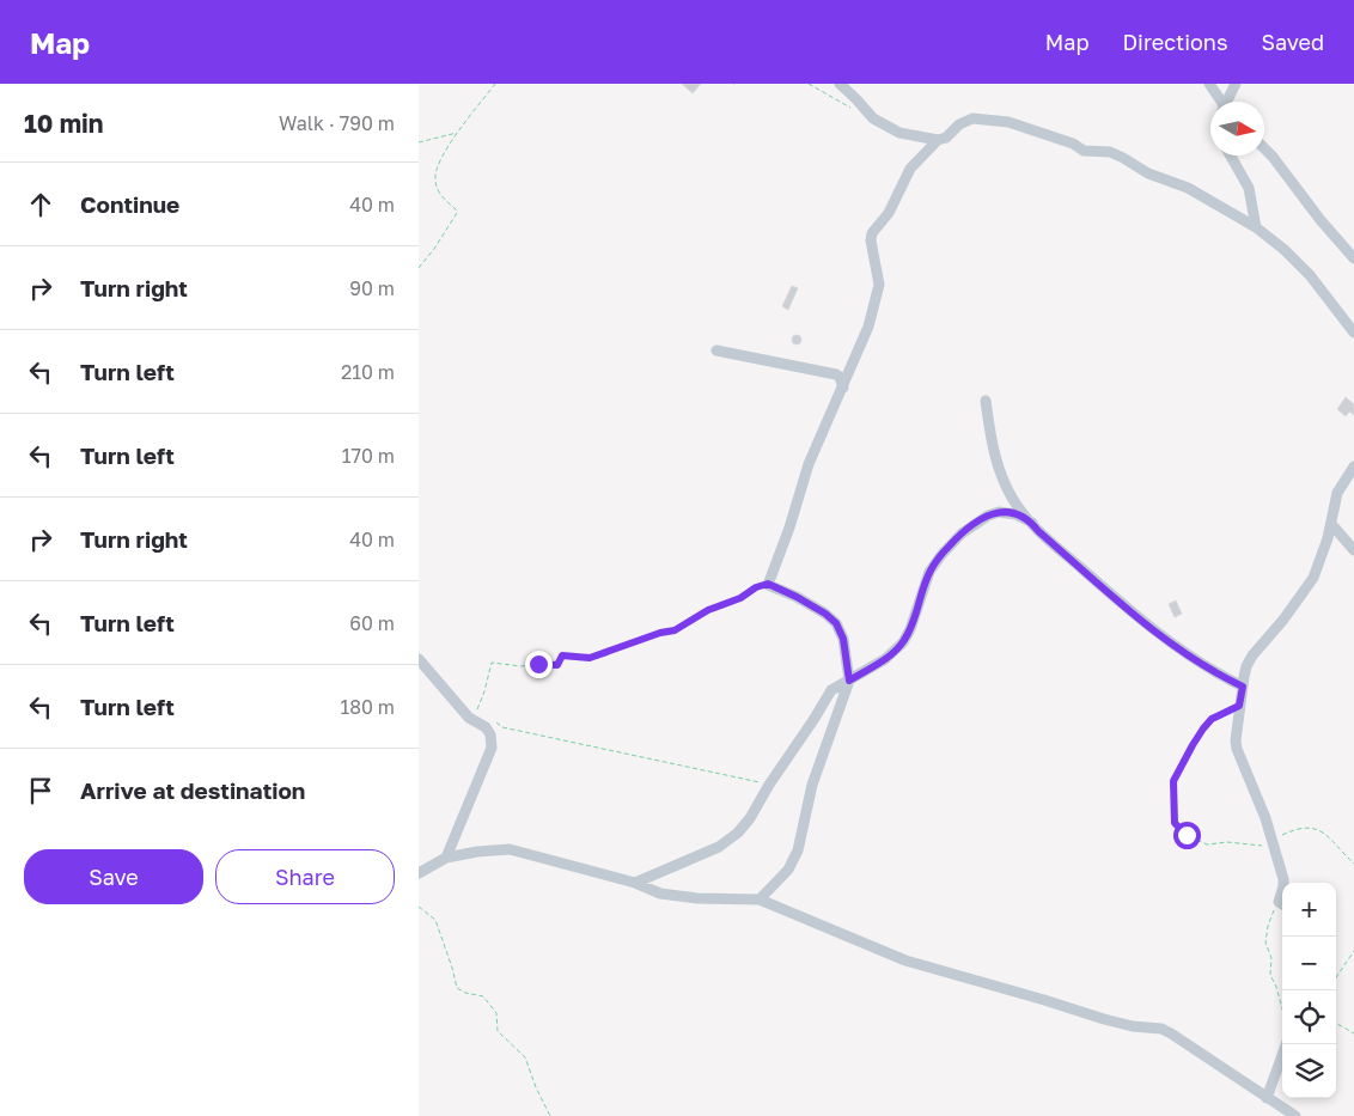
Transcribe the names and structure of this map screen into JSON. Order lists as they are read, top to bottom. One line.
{"north":"right","page":{"header":"Map","nav":["Map","Directions","Saved"],"heading":["10 min","Walk · 790 m"],"list":[["Continue","40 m"],["Turn right","90 m"],["Turn left","210 m"],["Turn left","170 m"],["Turn right","40 m"],["Turn left","60 m"],["Turn left","180 m"],"Arrive at destination"],"buttons":["Save","Share"],"map_buttons":["+","−"]}}
